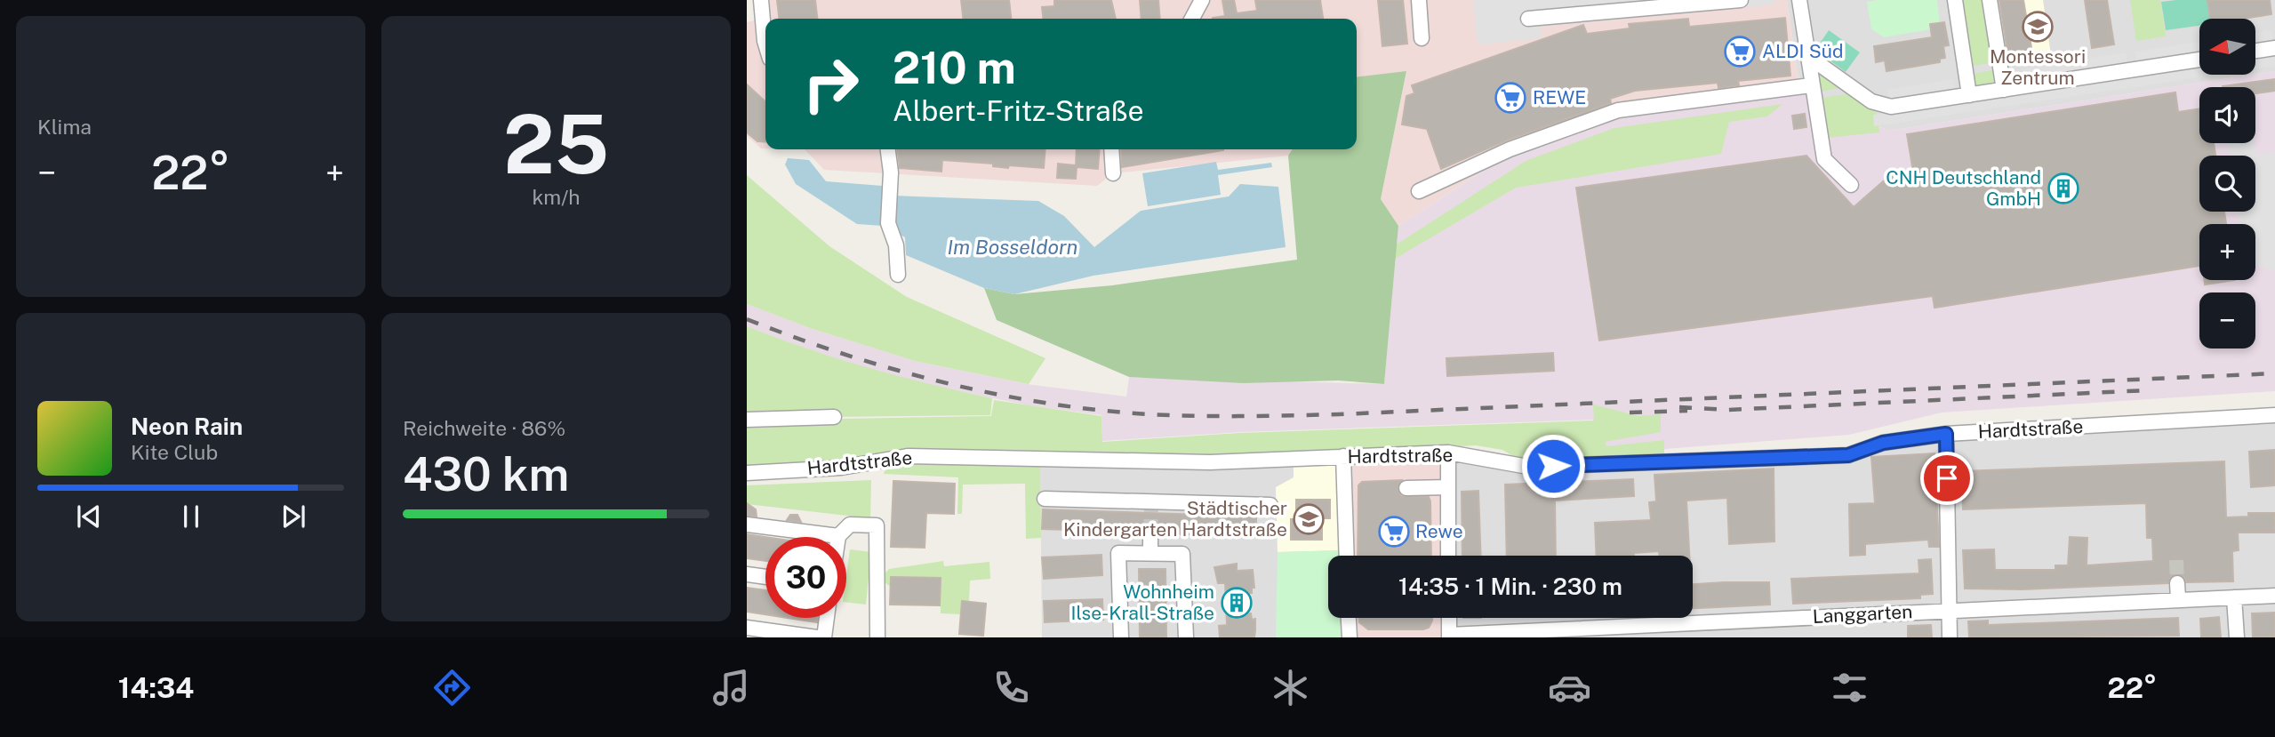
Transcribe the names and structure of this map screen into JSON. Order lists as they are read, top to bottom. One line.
{"streets":{"street":["Hardtstraße","Langgarten"]},"water":["Im Bosseldorn"],"places":{"school or university":["Montessori Zentrum","Städtischer Kindergarten Hardtstraße"],"supermarket":["ALDI Süd","REWE","Rewe"],"building":["CNH Deutschland GmbH","Wohnheim Ilse-Krall-Straße"]},"north":"left","page":{"tile":["Klima",["25","km/h"],["Reichweite · 86%","430 km"]],"map_buttons":["+","−"],"turn":["210 m","Albert-Fritz-Straße"],"heat":["−","22°","+"],"song":["Neon Rain","Kite Club"],"limit":"30","trip":"14:35 · 1 Min. · 230 m","tabs":["14:34","22°"]}}
